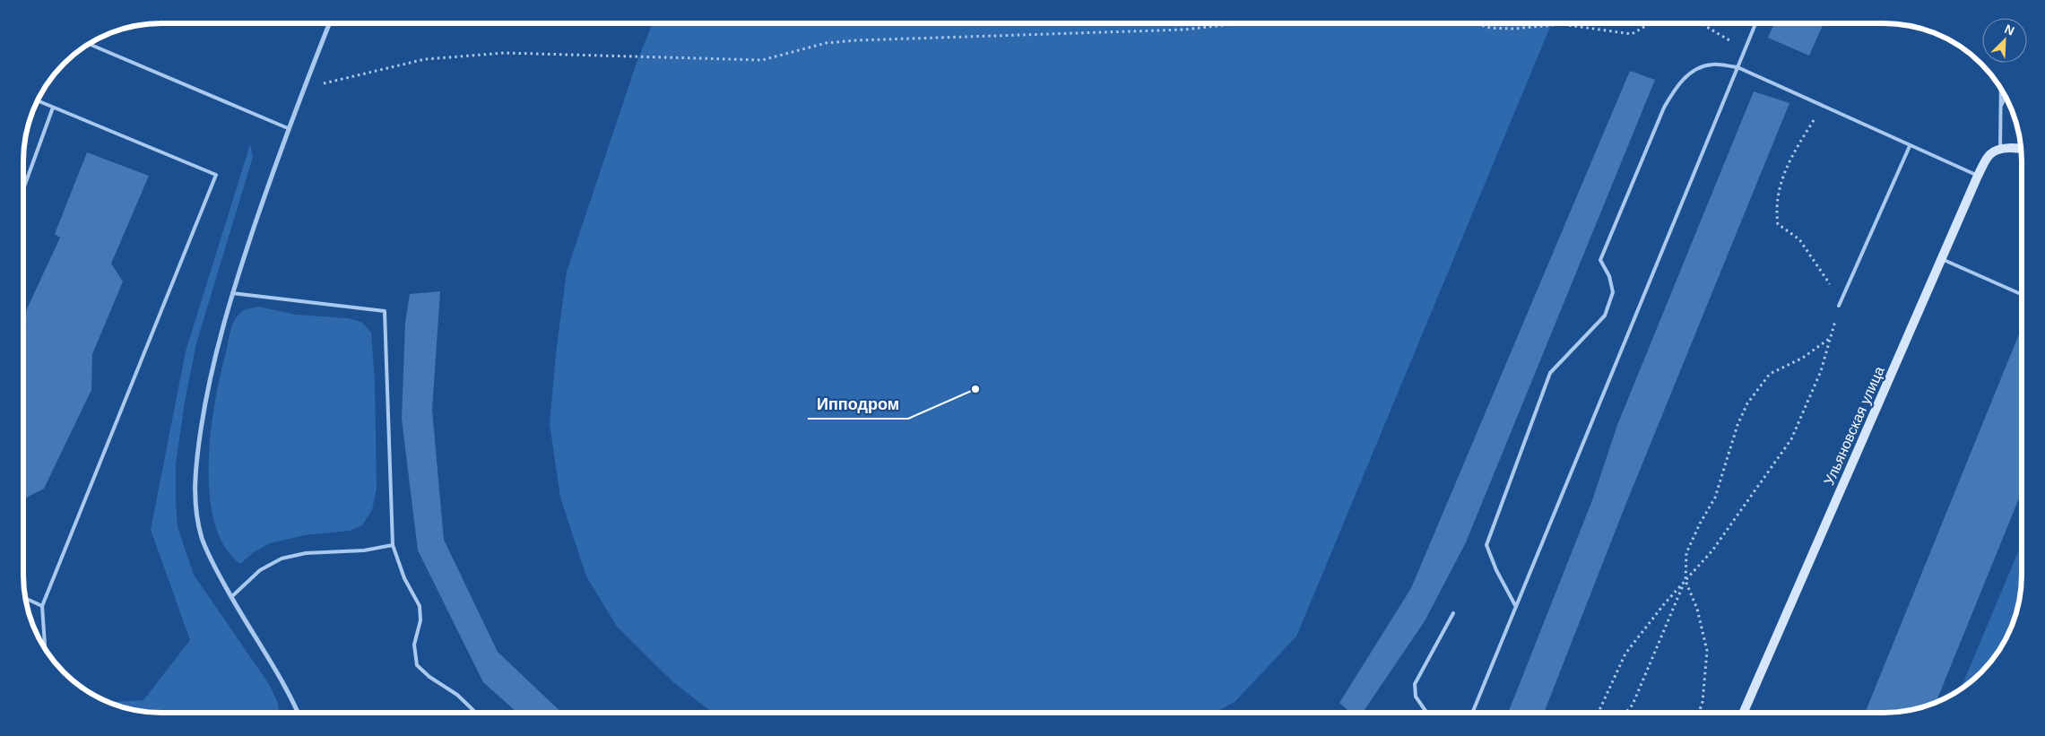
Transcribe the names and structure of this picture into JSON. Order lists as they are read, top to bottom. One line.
{"streets":{"main road":["Ульяновская улица"]},"places":["Ипподром"],"north":"top right"}
